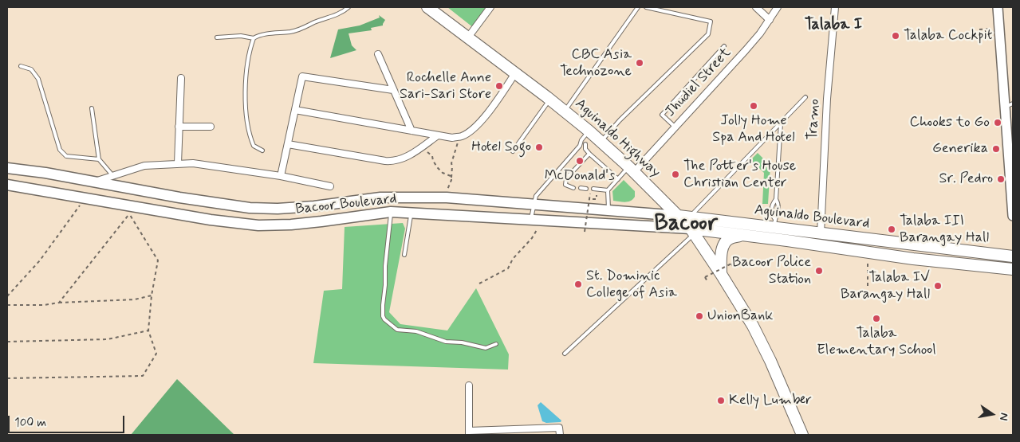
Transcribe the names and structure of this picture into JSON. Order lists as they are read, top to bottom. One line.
{"streets":{"highway":["Aguinaldo Highway","Aguinaldo Boulevard"],"main road":["Bacoor Boulevard"],"street":["Jhudiel Street","Tramo"]},"crossings":[["Jhudiel Street","Aguinaldo Highway"],["Tramo","Aguinaldo Boulevard"],["Aguinaldo Highway","Bacoor Boulevard"],["Aguinaldo Highway","Aguinaldo Boulevard"],["Bacoor Boulevard","Aguinaldo Boulevard"]],"districts":["Talaba I","Bacoor"],"places":["Talaba Cockpit","CBC Asia Technozone","Rochelle Anne Sari-Sari Store","Jolly Home Spa And Hotel","Chooks to Go","Hotel Sogo","Generika","McDonald's","The Potter's House Christian Center","Sr. Pedro","Talaba III Barangay Hall","Bacoor Police Station","St. Dominic College of Asia","Talaba IV Barangay Hall","UnionBank","Talaba Elementary School","Kelly Lumber"],"scale_bar":"100 m","north":"right"}
